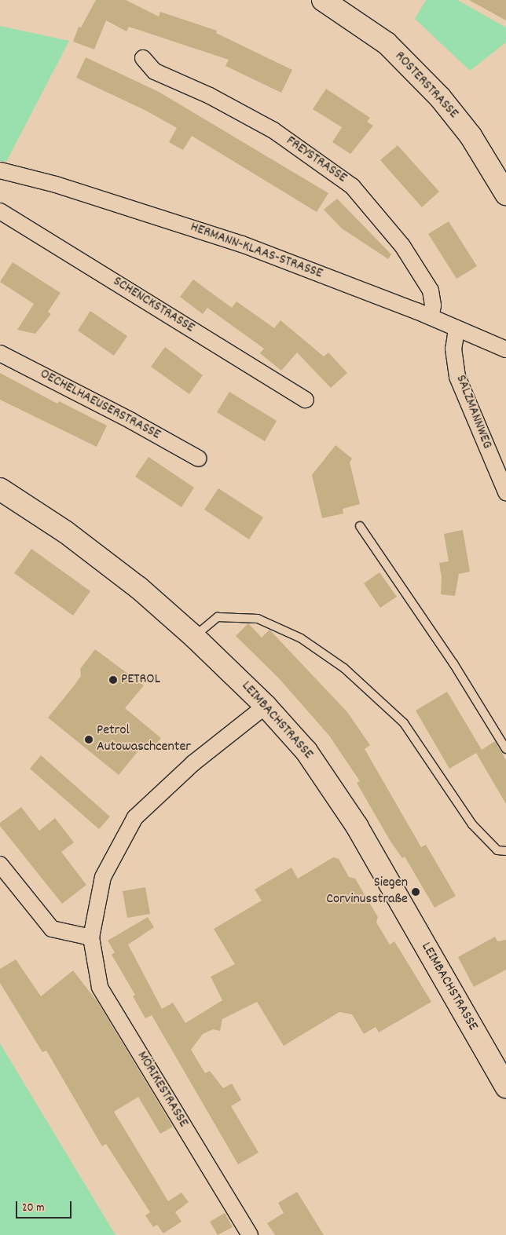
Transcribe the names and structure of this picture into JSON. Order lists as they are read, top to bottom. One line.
{"streets":{"main road":["ROSTERSTRASSE","LEIMBACHSTRASSE"],"street":["FREYSTRASSE","HERMANN-KLAAS-STRASSE","SCHENCKSTRASSE","OECHELHAEUSERSTRASSE","SALZMANNWEG","MÖRIKESTRASSE"]},"crossings":[["FREYSTRASSE","HERMANN-KLAAS-STRASSE"],["HERMANN-KLAAS-STRASSE","SALZMANNWEG"],["LEIMBACHSTRASSE","MÖRIKESTRASSE"]],"places":["PETROL","Petrol Autowaschcenter","Siegen Corvinusstraße"],"scale_bar":"20 m"}
